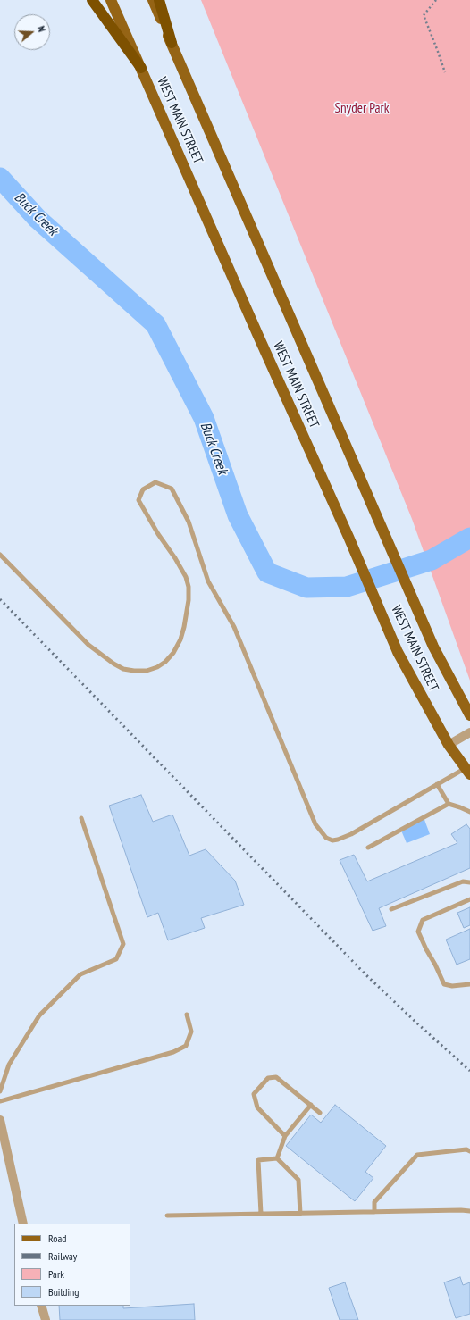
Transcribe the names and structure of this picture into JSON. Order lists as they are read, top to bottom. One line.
{"streets":{"main road":["WEST MAIN STREET"]},"water":["Buck Creek"],"parks":["Snyder Park"],"legend":["Road","Railway","Park","Building"],"north":"right"}
